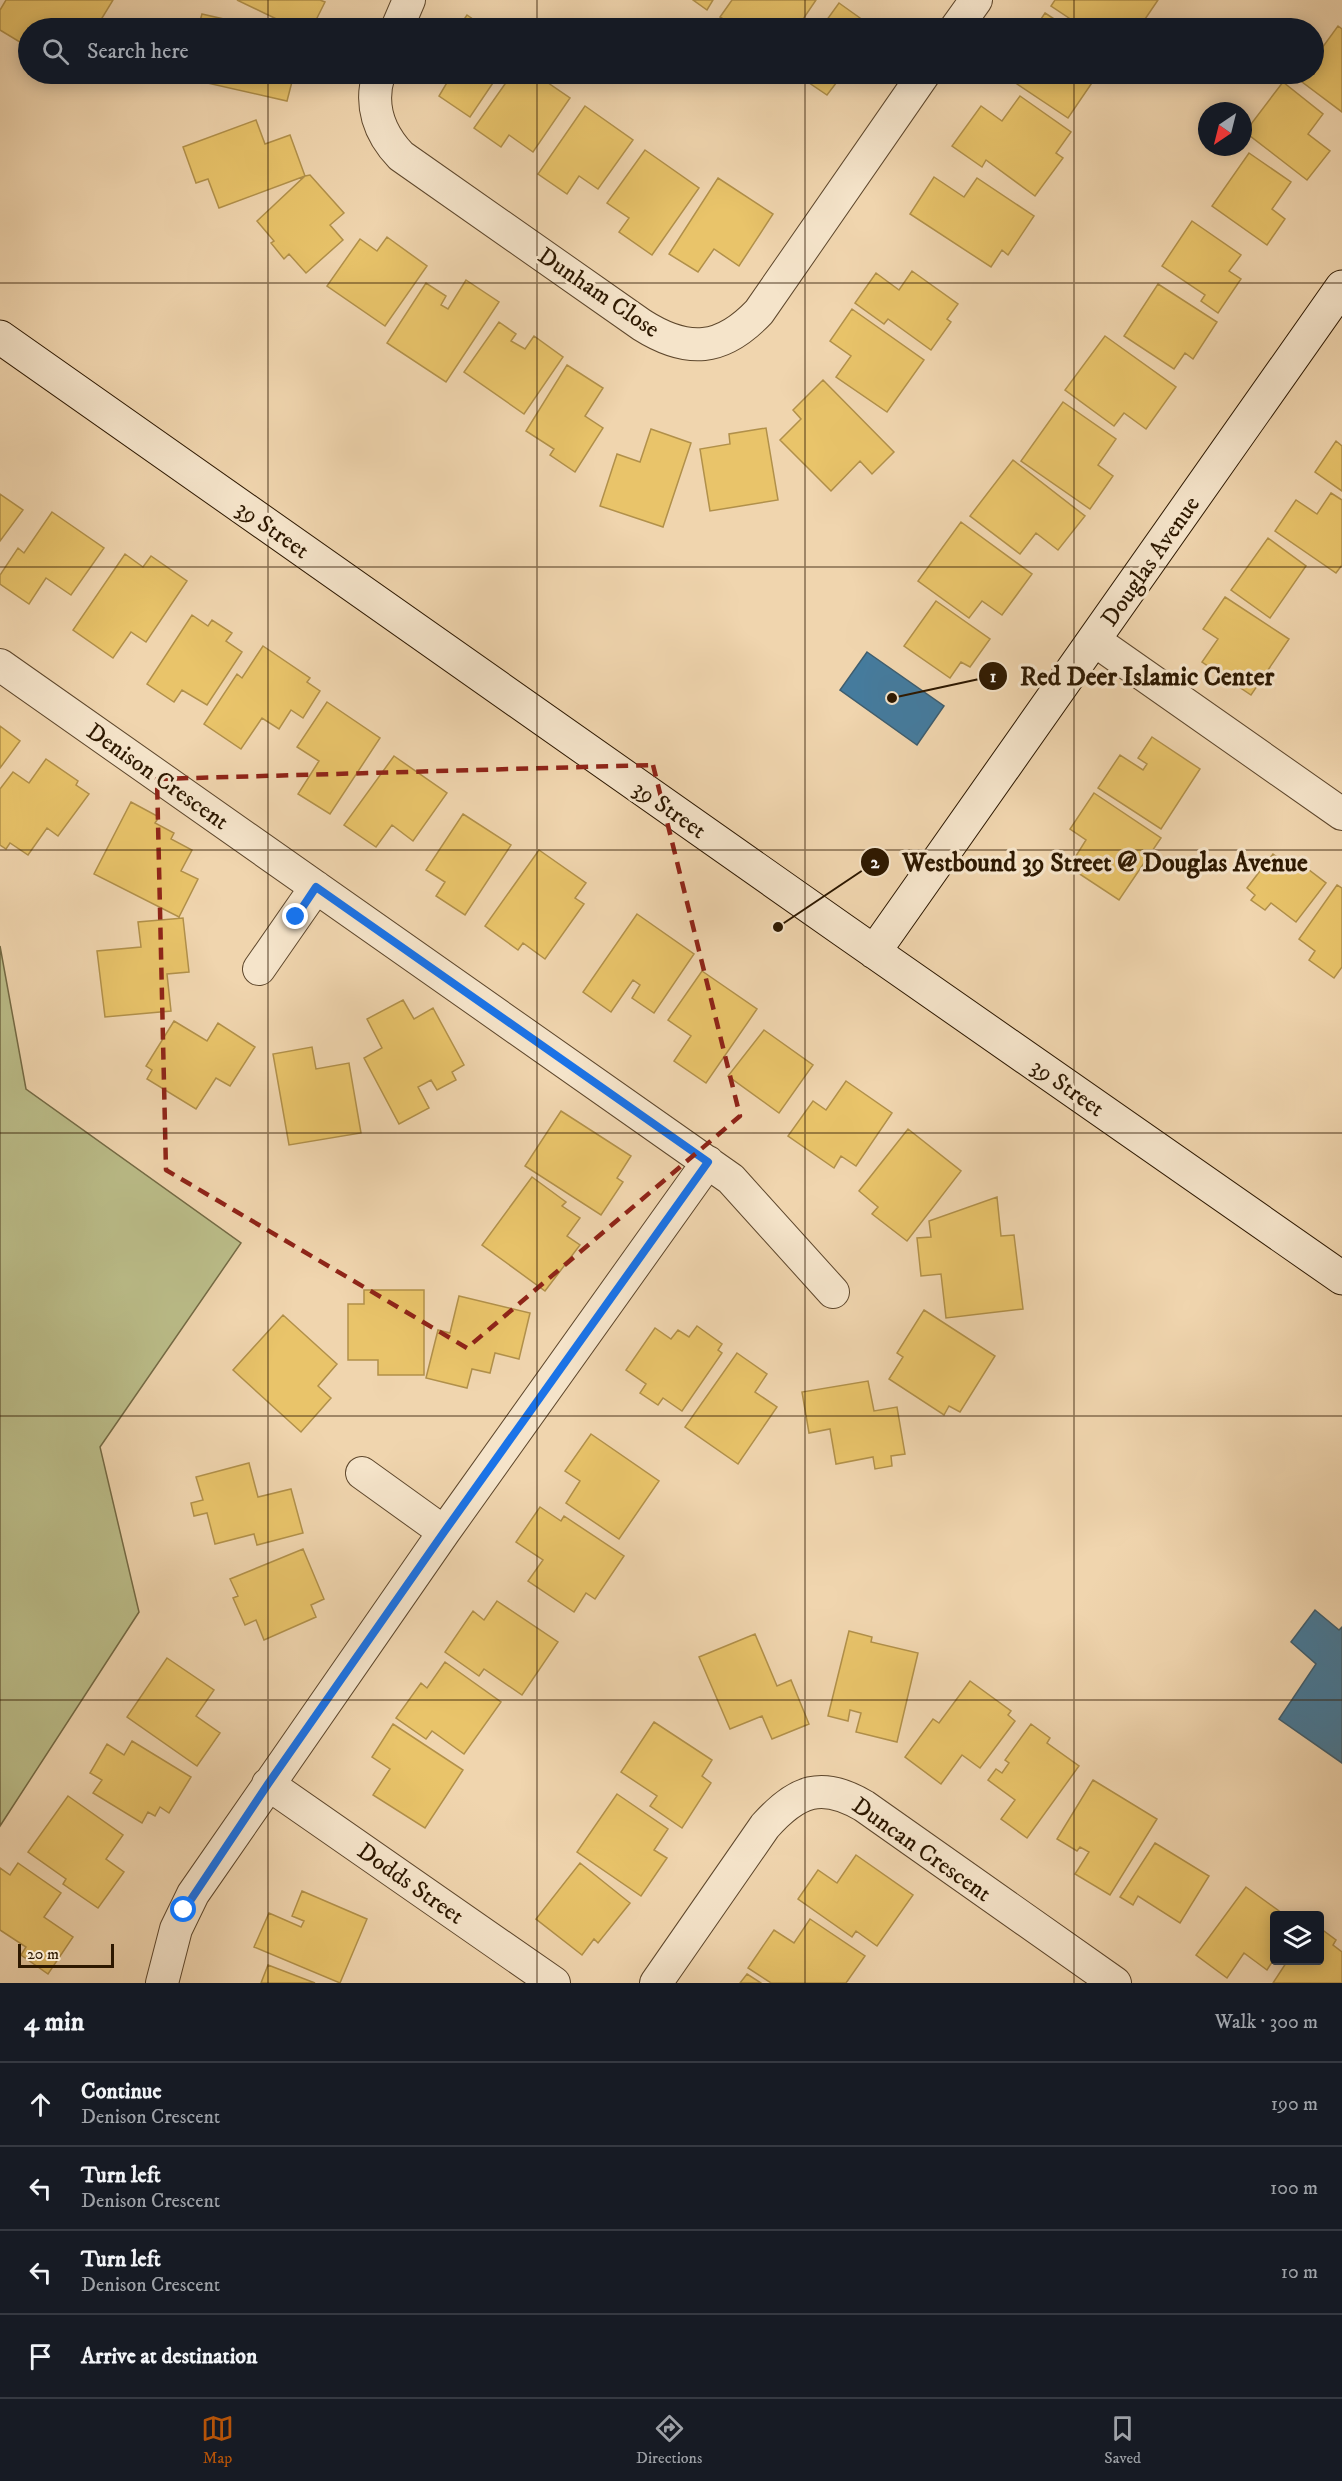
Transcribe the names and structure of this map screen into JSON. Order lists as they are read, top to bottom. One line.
{"streets":{"street":["Dunham Close","39 Street","Douglas Avenue","Denison Crescent","Duncan Crescent","Dodds Street"]},"crossings":[["39 Street","Douglas Avenue"]],"places":["Red Deer Islamic Center","Westbound 39 Street @ Douglas Avenue"],"scale_bar":"20 m","north":"bottom left","page":{"search":"Search here","scale":"20 m","heading":["4 min","Walk · 300 m"],"list":[["Continue","Denison Crescent","190 m"],["Turn left","Denison Crescent","100 m"],["Turn left","Denison Crescent","10 m"],"Arrive at destination"],"nav":["Map","Directions","Saved"]}}
